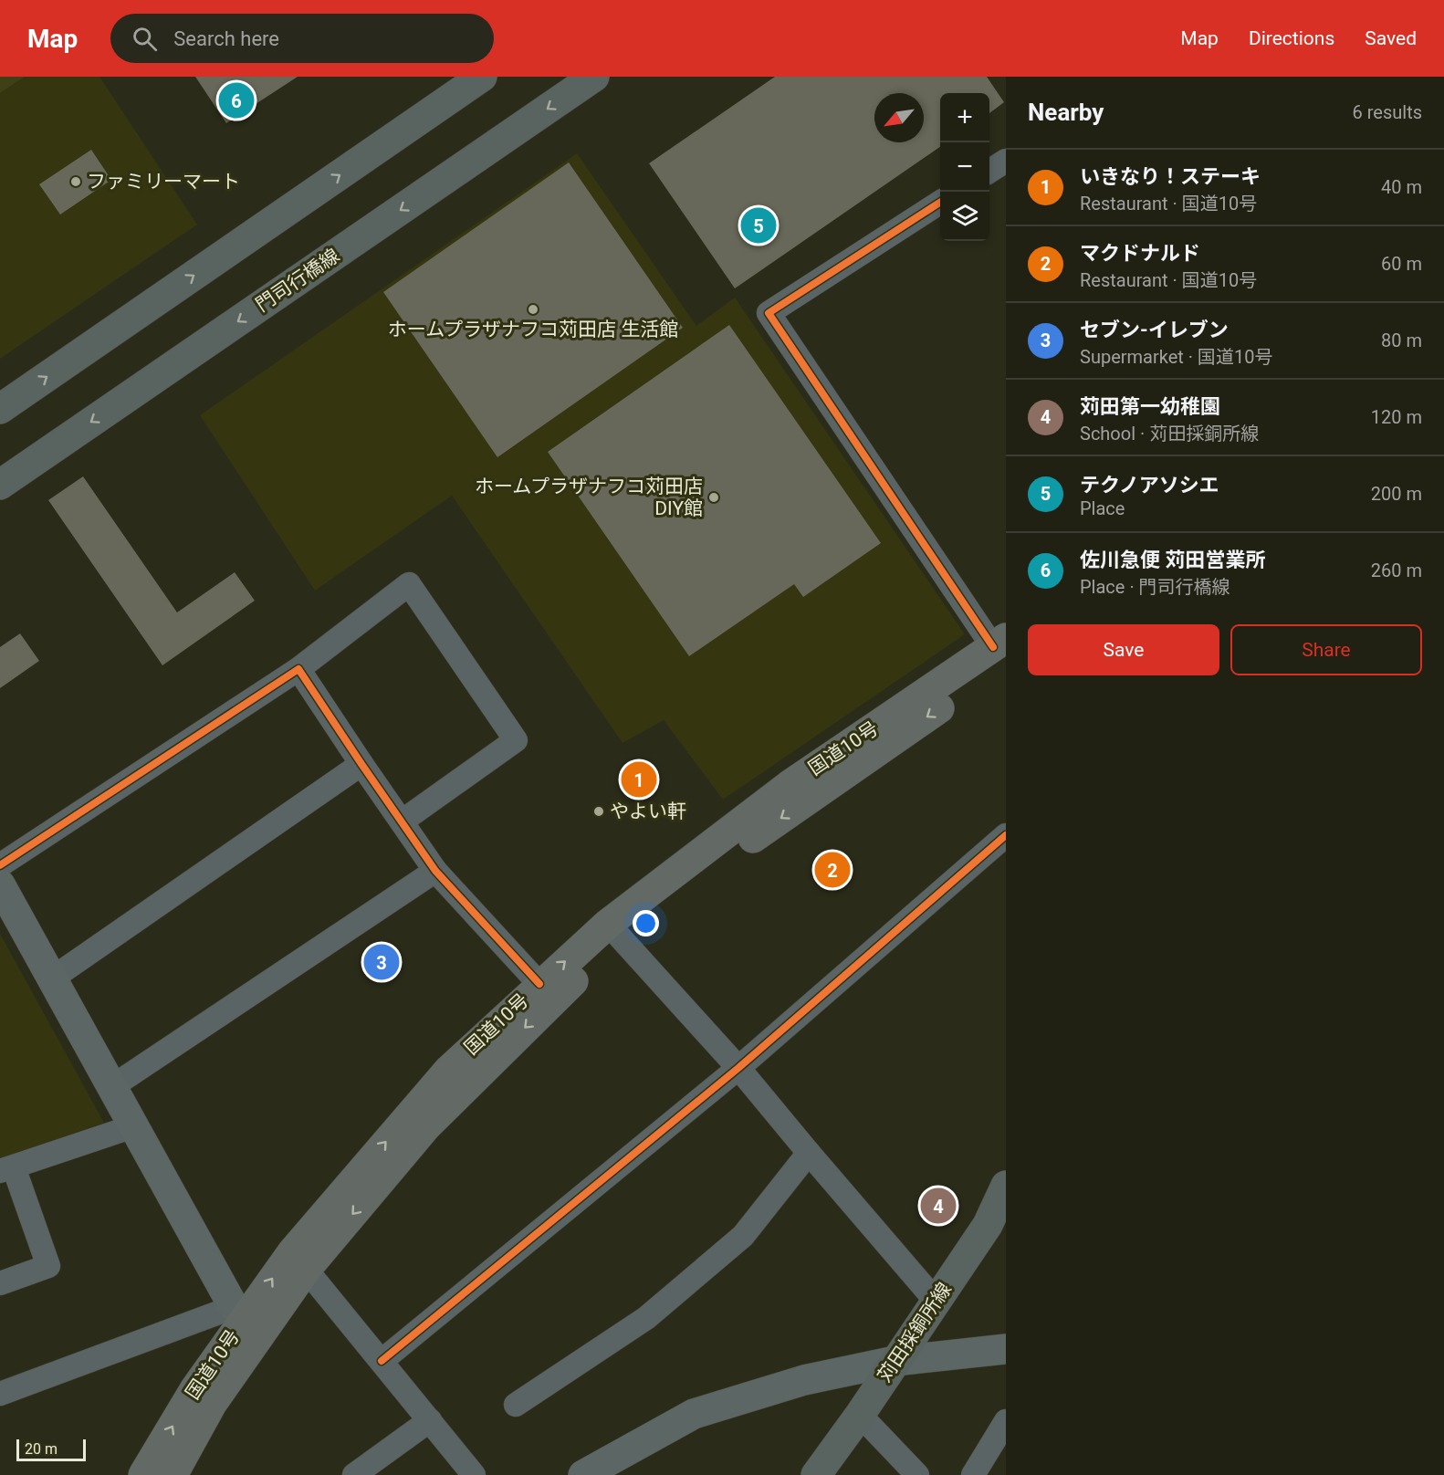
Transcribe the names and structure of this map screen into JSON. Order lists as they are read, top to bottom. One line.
{"streets":{"highway":["国道10号"],"main road":["門司行橋線","苅田採銅所線"]},"places":["ファミリーマート","ホームプラザナフコ苅田店 生活館","ホームプラザナフコ苅田店 DIY館","やよい軒"],"scale_bar":"20 m","north":"bottom left","page":{"header":"Map","search":"Search here","nav":["Map","Directions","Saved"],"heading":["Nearby","6 results"],"pins":["6","5","1","2","3","4"],"map_buttons":["+","−"],"list":[{"mark":"1","name":"いきなり！ステーキ","note":"Restaurant · 国道10号","value":"40 m"},{"mark":"2","name":"マクドナルド","note":"Restaurant · 国道10号","value":"60 m"},{"mark":"3","name":"セブン-イレブン","note":"Supermarket · 国道10号","value":"80 m"},{"mark":"4","name":"苅田第一幼稚園","note":"School · 苅田採銅所線","value":"120 m"},{"mark":"5","name":"テクノアソシエ","note":"Place","value":"200 m"},{"mark":"6","name":"佐川急便 苅田営業所","note":"Place · 門司行橋線","value":"260 m"}],"buttons":["Save","Share"],"scale":"20 m"}}
